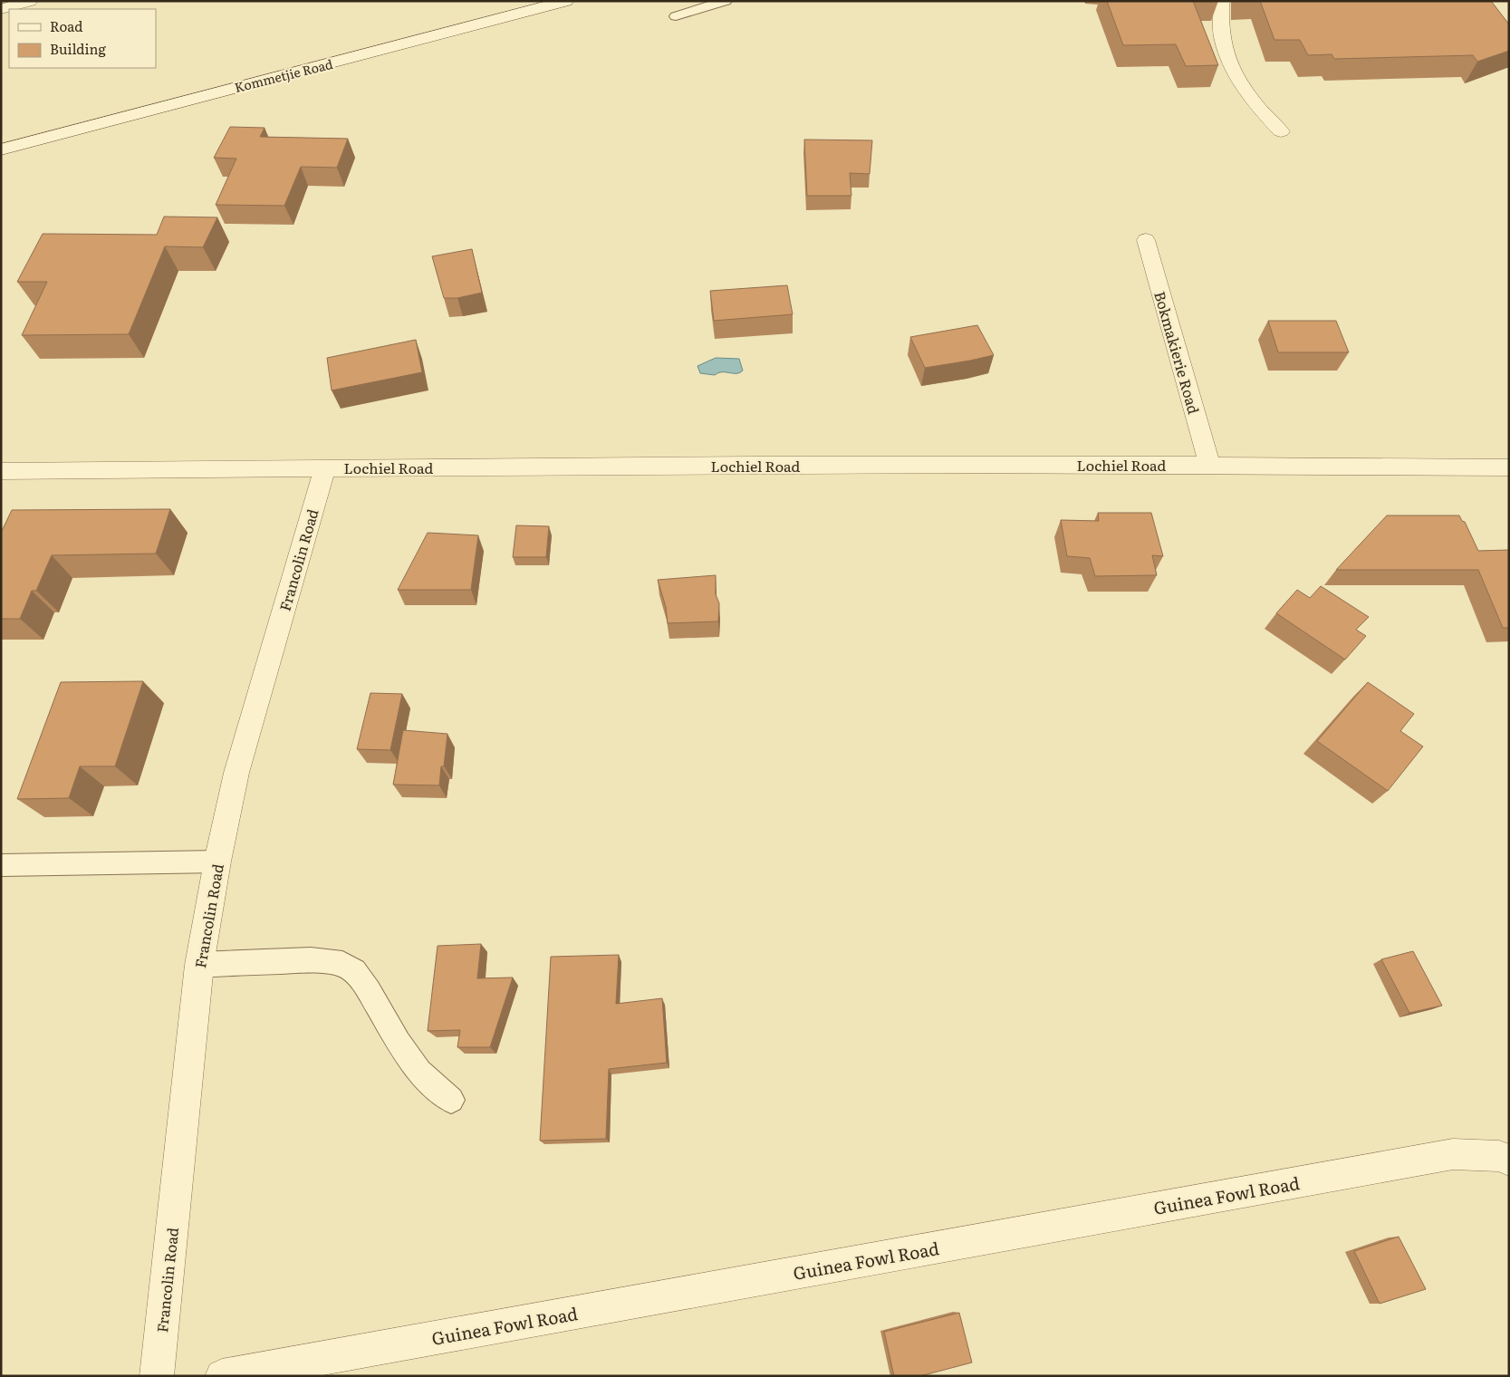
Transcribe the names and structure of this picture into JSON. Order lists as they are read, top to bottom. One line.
{"streets":{"street":["Kommetjie Road","Bokmakierie Road","Lochiel Road","Francolin Road","Guinea Fowl Road"]},"crossings":[["Bokmakierie Road","Lochiel Road"],["Lochiel Road","Francolin Road"]],"legend":["Road","Building"]}
